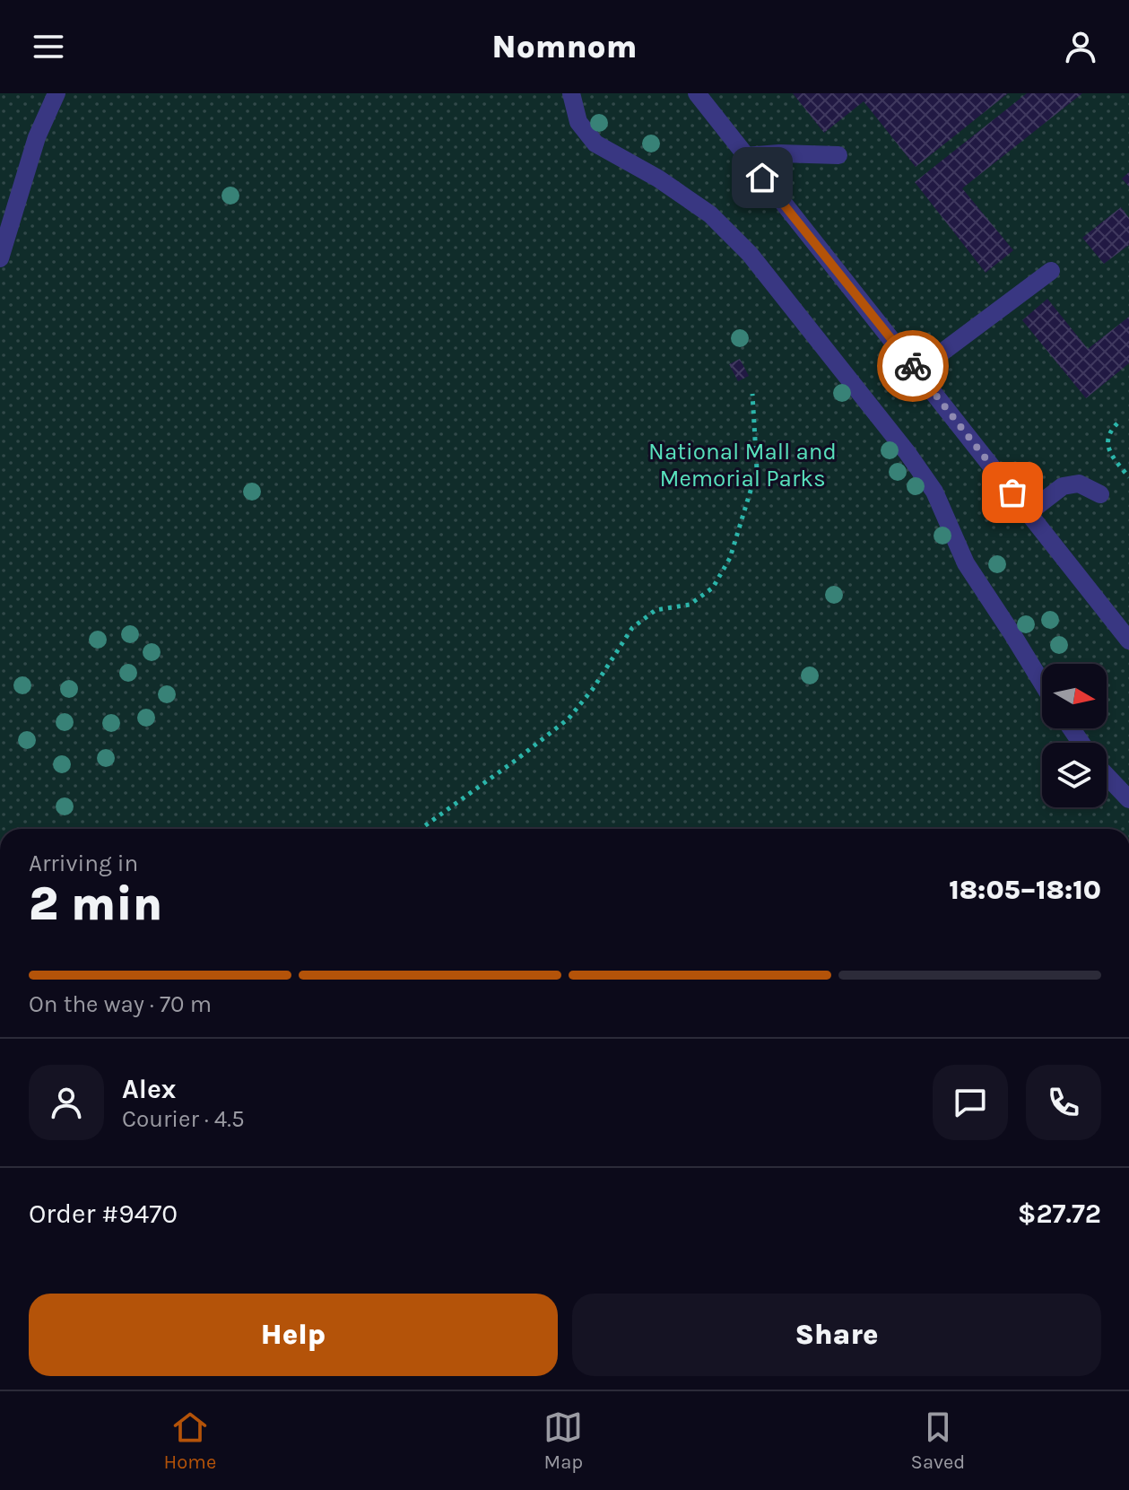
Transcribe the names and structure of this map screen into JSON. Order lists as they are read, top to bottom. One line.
{"parks":["National Mall and Memorial Parks"],"north":"right","page":{"header":"Nomnom","heading":["2 min","Arriving in","18:05–18:10"],"panel":["Alex","Courier · 4.5","Order #9470","$27.72"],"bar":"On the way · 70 m","buttons":["Help","Share"],"tabs":["Home","Map","Saved"]}}
